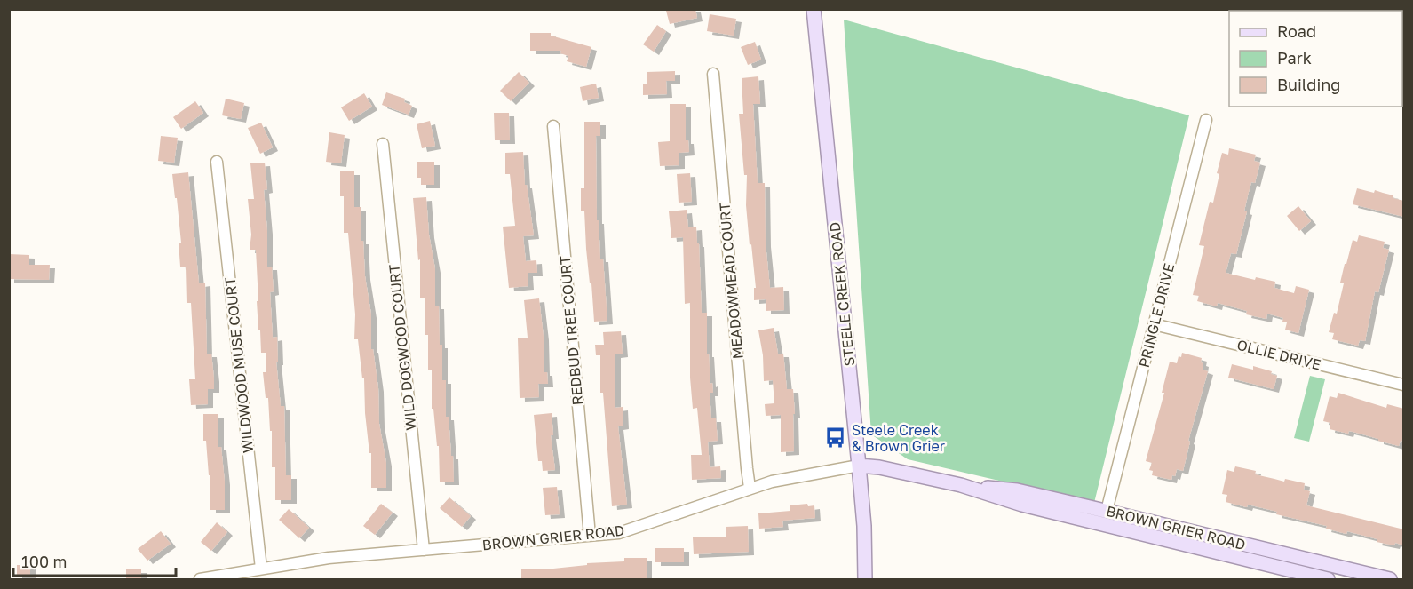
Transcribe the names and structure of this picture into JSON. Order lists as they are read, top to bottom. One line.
{"streets":{"main road":["STEELE CREEK ROAD","BROWN GRIER ROAD"],"street":["MEADOWMEAD COURT","PRINGLE DRIVE","REDBUD TREE COURT","WILD DOGWOOD COURT","OLLIE DRIVE","WILDWOOD MUSE COURT"]},"crossings":[["MEADOWMEAD COURT","BROWN GRIER ROAD"],["STEELE CREEK ROAD","BROWN GRIER ROAD"],["PRINGLE DRIVE","OLLIE DRIVE"],["PRINGLE DRIVE","BROWN GRIER ROAD"],["REDBUD TREE COURT","BROWN GRIER ROAD"],["WILD DOGWOOD COURT","BROWN GRIER ROAD"],["WILDWOOD MUSE COURT","BROWN GRIER ROAD"]],"places":{"bus stop":["Steele Creek & Brown Grier"]},"legend":["Road","Park","Building"],"scale_bar":"100 m"}
